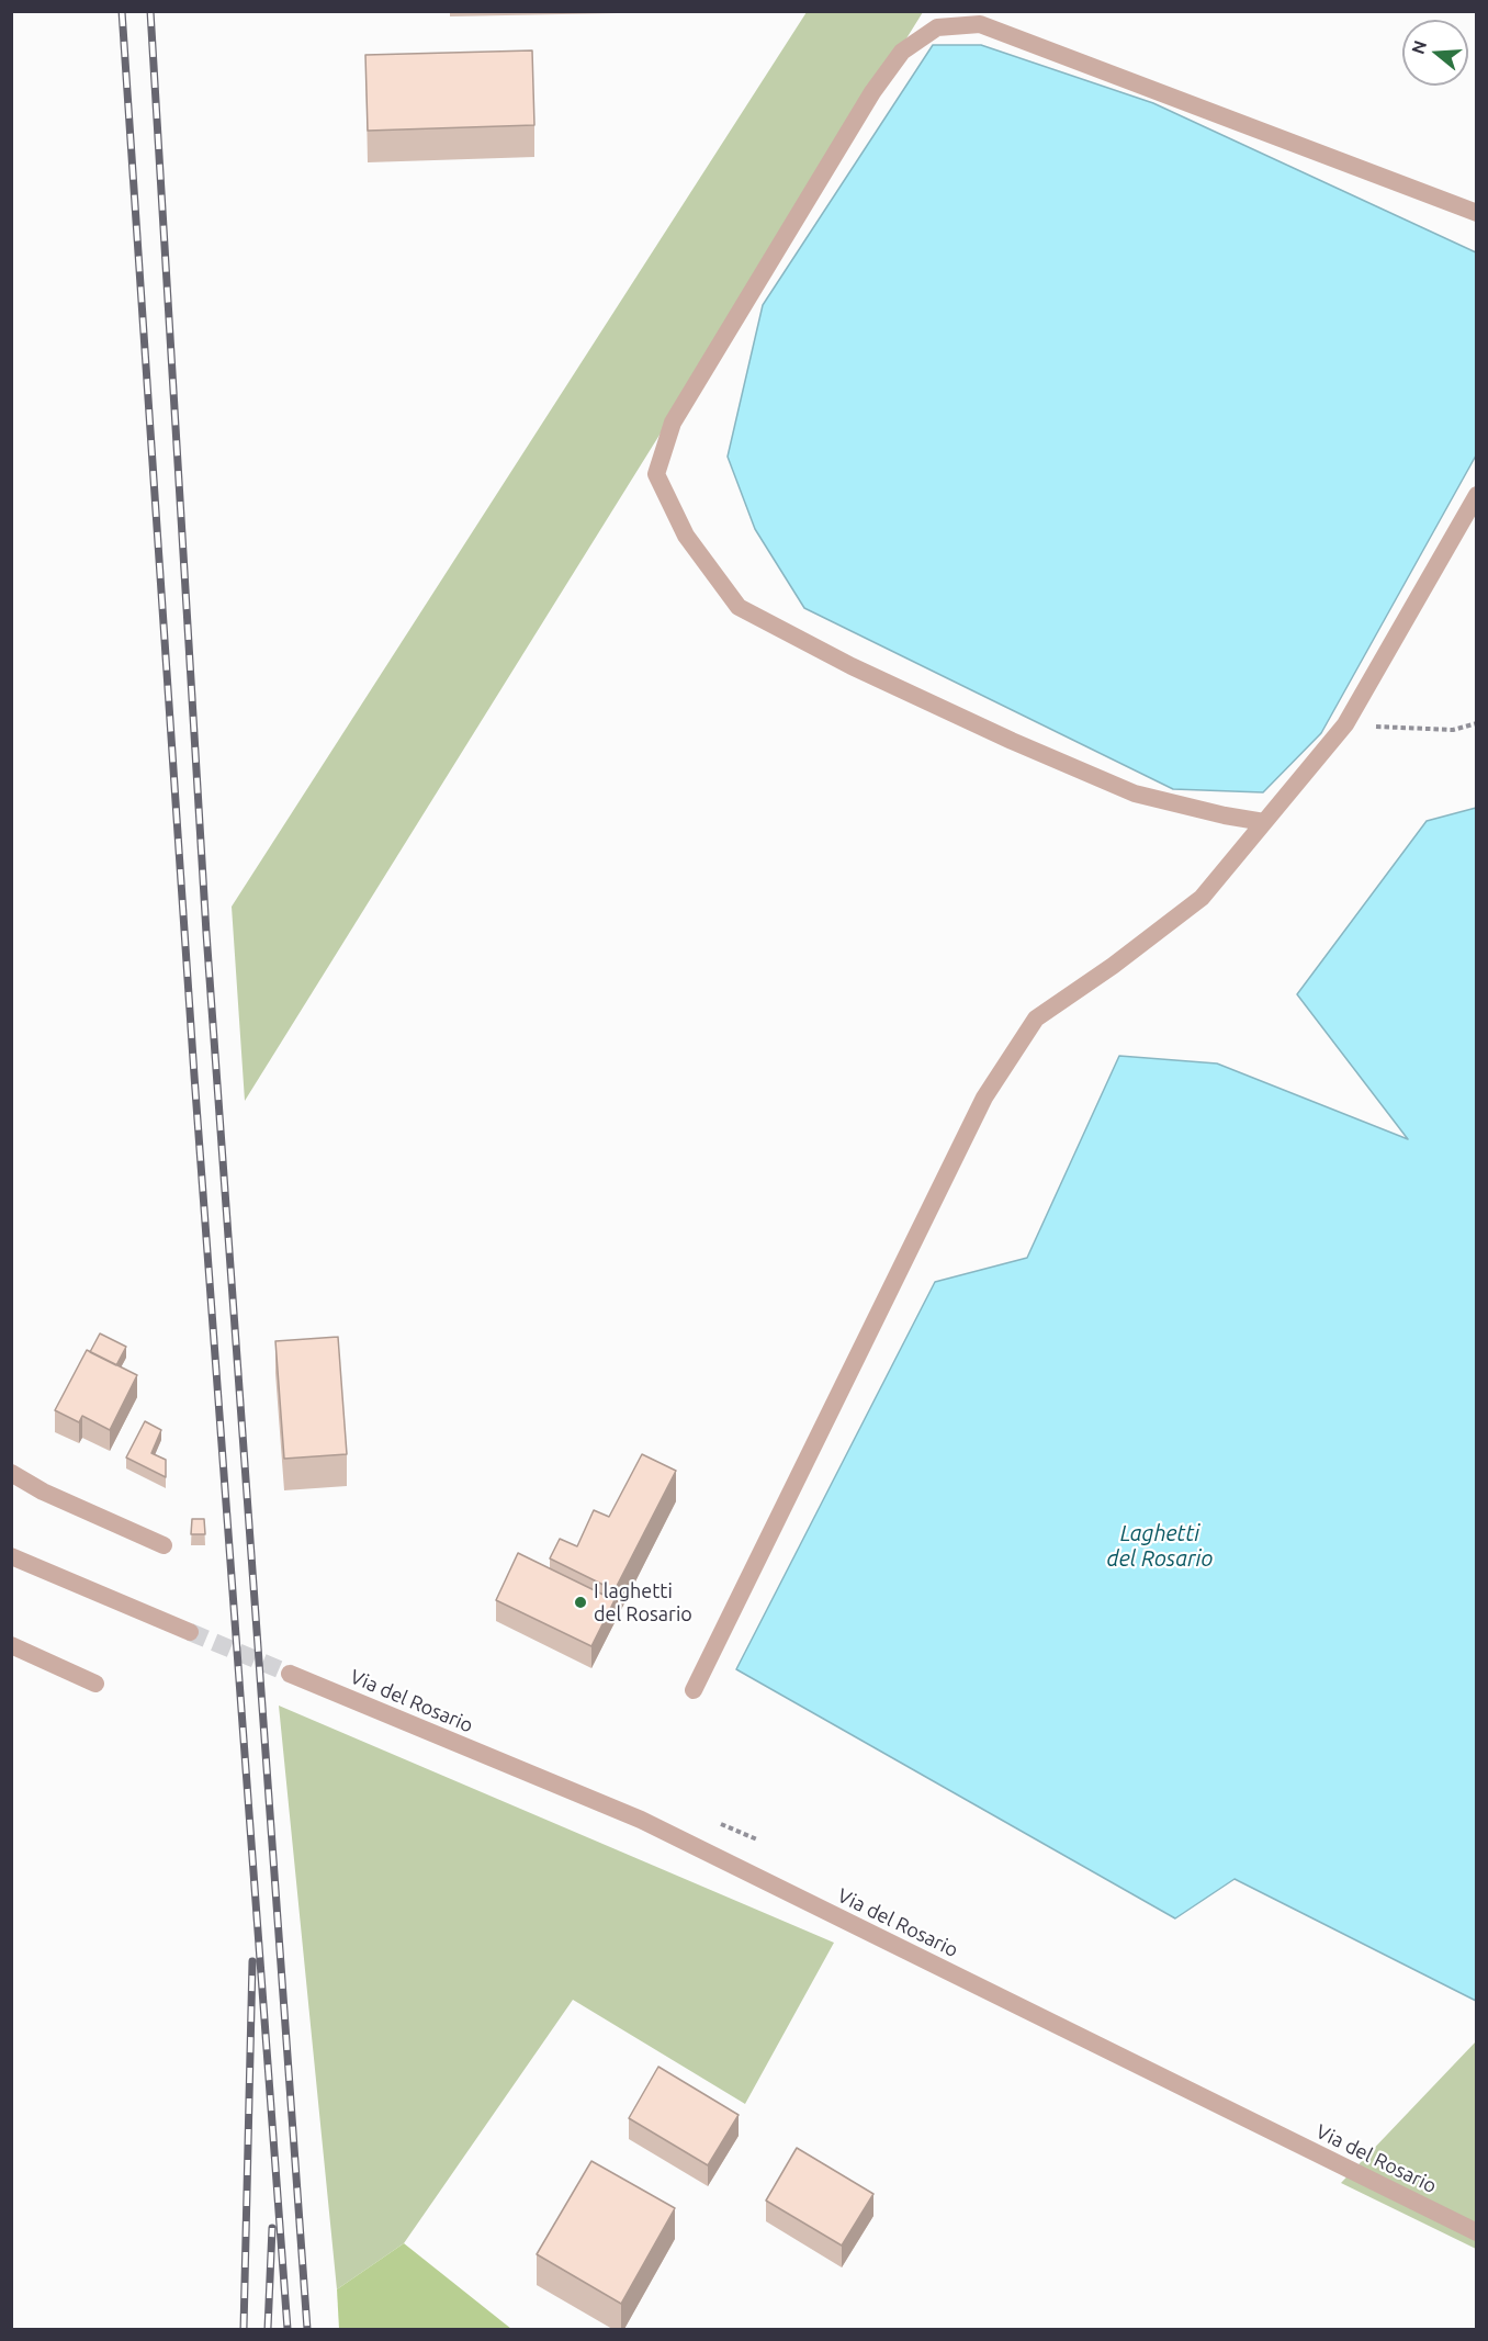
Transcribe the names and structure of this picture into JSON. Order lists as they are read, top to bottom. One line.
{"streets":{"street":["Via del Rosario"]},"water":["Laghetti del Rosario"],"places":["I laghetti del Rosario"],"north":"left"}
